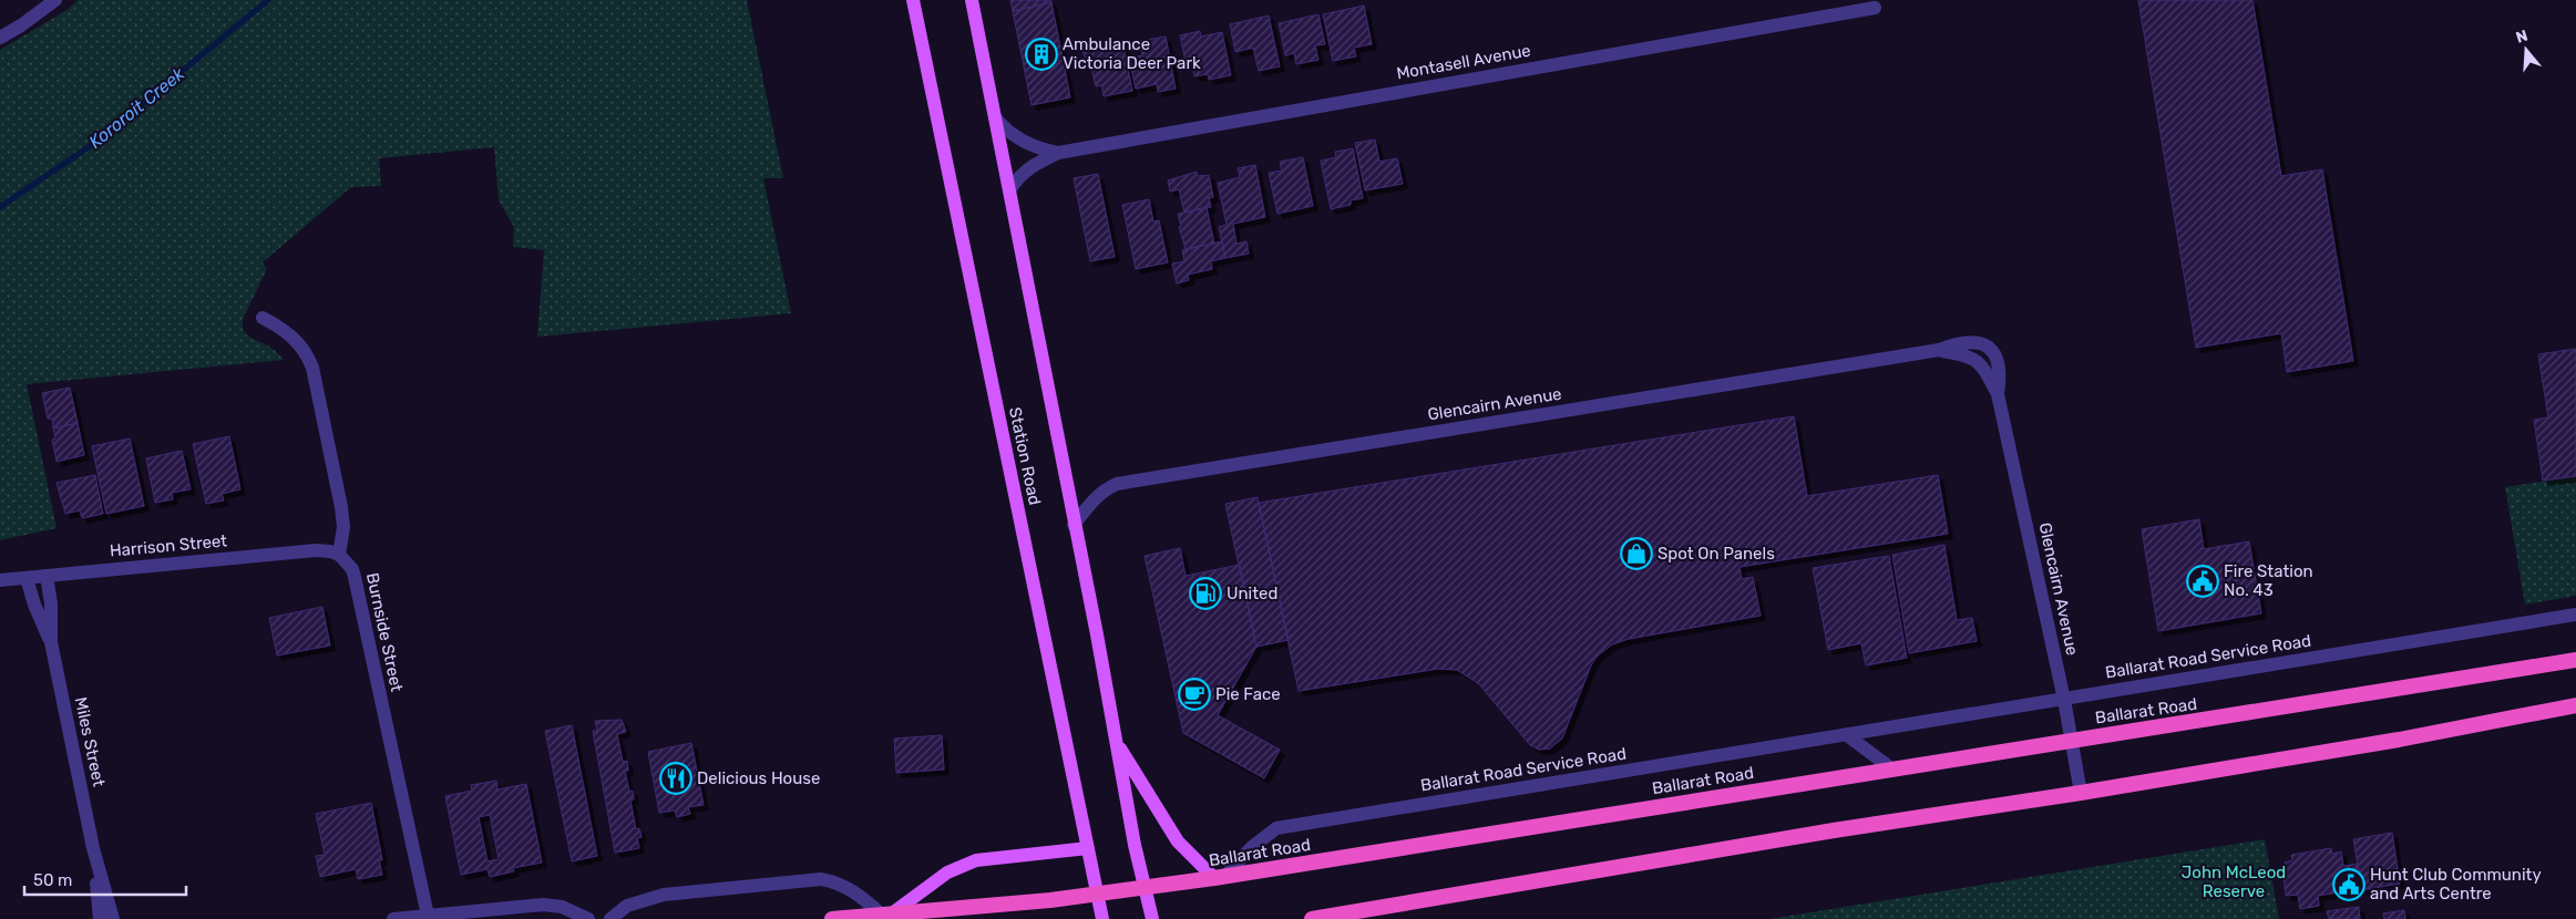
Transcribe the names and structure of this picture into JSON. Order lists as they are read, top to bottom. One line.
{"streets":{"highway":["Ballarat Road"],"main road":["Station Road"],"street":["Montasell Avenue","Glencairn Avenue","Harrison Street","Burnside Street","Ballarat Road Service Road","Miles Street"]},"crossings":[["Montasell Avenue","Station Road"],["Glencairn Avenue","Station Road"],["Glencairn Avenue","Ballarat Road Service Road"],["Glencairn Avenue","Ballarat Road"],["Station Road","Ballarat Road"],["Harrison Street","Burnside Street"],["Harrison Street","Miles Street"],["Ballarat Road Service Road","Ballarat Road"]],"water":["Kororoit Creek"],"parks":["John McLeod Reserve"],"places":{"building":["Ambulance Victoria Deer Park"],"shop":["Spot On Panels"],"public building":["Fire Station No. 43","Hunt Club Community and Arts Centre"],"fuel station":["United"],"cafe":["Pie Face"],"restaurant":["Delicious House"]},"scale_bar":"50 m","north":"top"}
